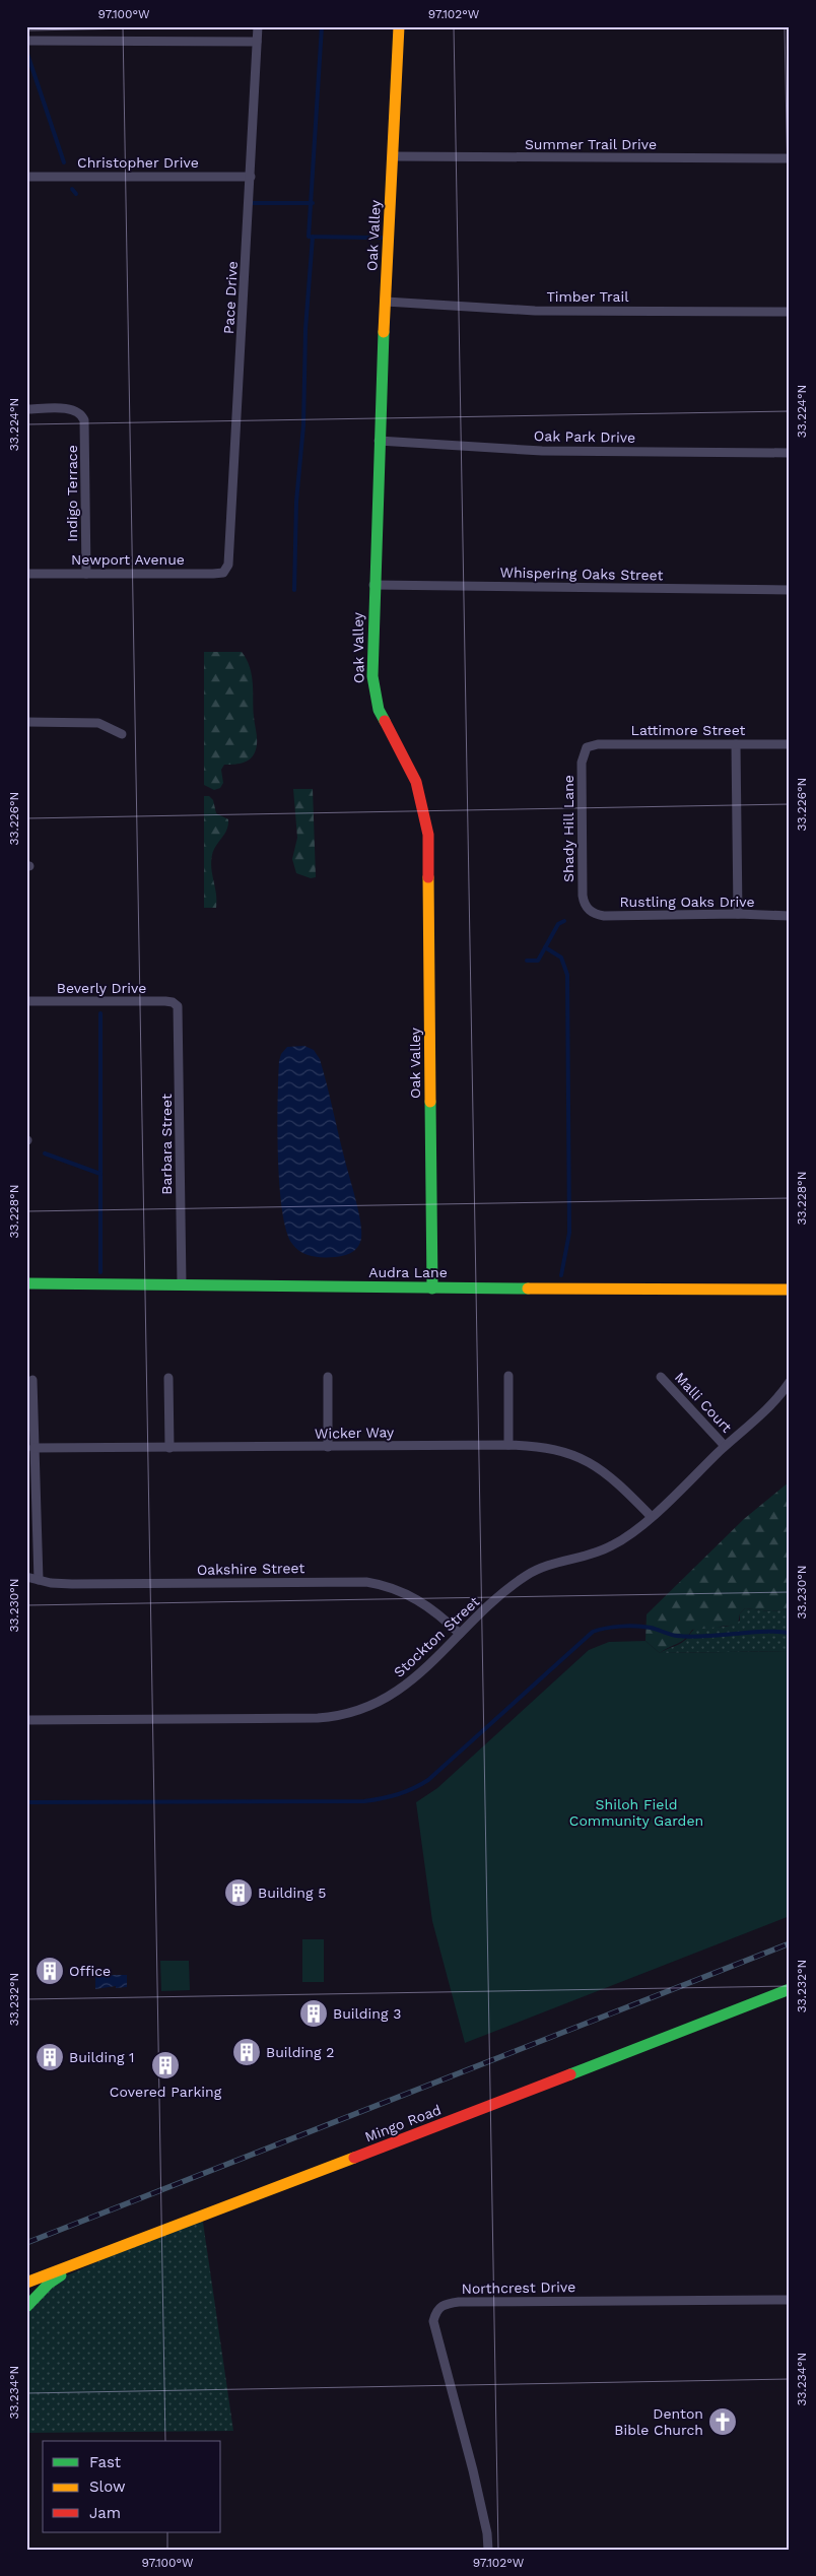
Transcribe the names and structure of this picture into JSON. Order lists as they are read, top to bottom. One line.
{"streets":{"street":["Summer Trail Drive","Christopher Drive","Oak Valley","Timber Trail","Pace Drive","Oak Park Drive","Indigo Terrace","Newport Avenue","Whispering Oaks Street","Lattimore Street","Shady Hill Lane","Rustling Oaks Drive","Beverly Drive","Barbara Street","Audra Lane","Malli Court","Wicker Way","Oakshire Street","Stockton Street","Mingo Road","Northcrest Drive"]},"crossings":[["Summer Trail Drive","Oak Valley"],["Christopher Drive","Pace Drive"],["Oak Valley","Timber Trail"],["Oak Valley","Oak Park Drive"],["Oak Valley","Whispering Oaks Street"],["Oak Valley","Audra Lane"],["Pace Drive","Newport Avenue"],["Indigo Terrace","Newport Avenue"],["Lattimore Street","Shady Hill Lane"],["Shady Hill Lane","Rustling Oaks Drive"],["Beverly Drive","Barbara Street"],["Barbara Street","Audra Lane"],["Malli Court","Stockton Street"],["Wicker Way","Stockton Street"],["Oakshire Street","Stockton Street"]],"parks":["Shiloh Field Community Garden"],"places":{"building":["Building 5","Office","Building 3","Building 2","Building 1","Covered Parking"],"church":["Denton Bible Church"]},"legend":["Fast","Slow","Jam"],"coordinates":["97.100°W","97.102°W","33.224°N","33.226°N","33.228°N","33.230°N","33.232°N","33.234°N"]}
